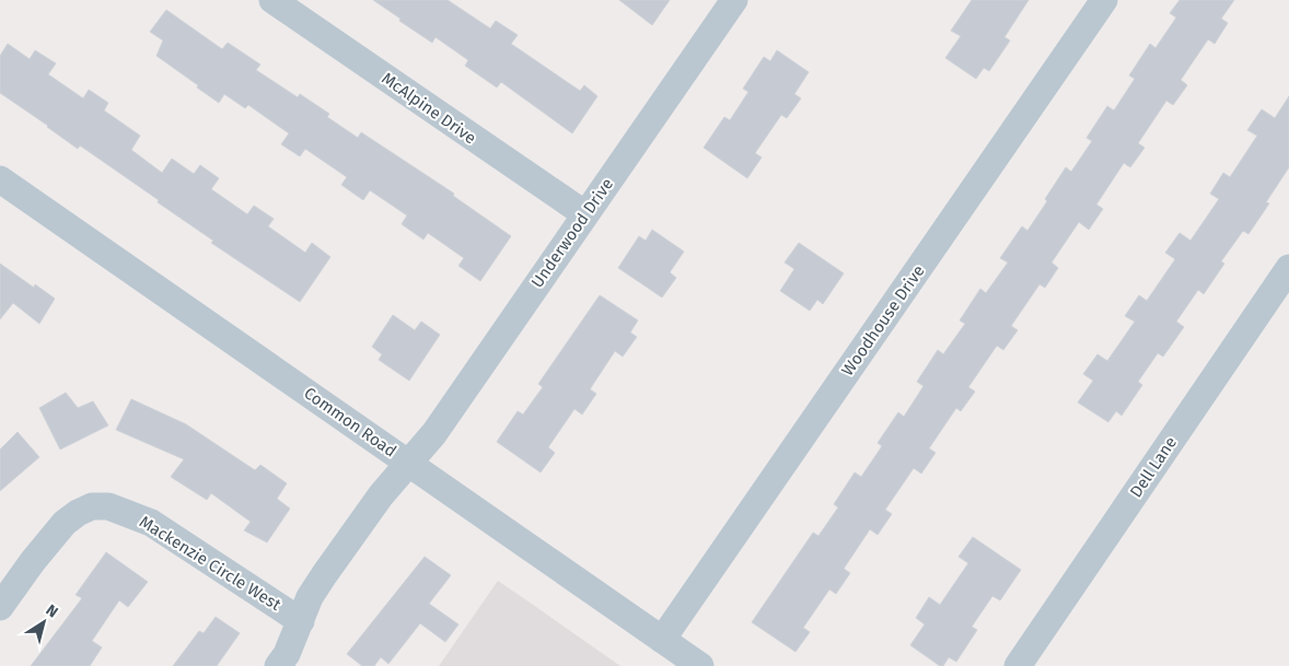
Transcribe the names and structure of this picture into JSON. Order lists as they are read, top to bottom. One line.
{"streets":{"street":["McAlpine Drive","Underwood Drive","Woodhouse Drive","Common Road","Dell Lane","Mackenzie Circle West"]},"crossings":[["McAlpine Drive","Underwood Drive"],["Underwood Drive","Common Road"],["Underwood Drive","Mackenzie Circle West"],["Woodhouse Drive","Common Road"]],"north":"top right"}
